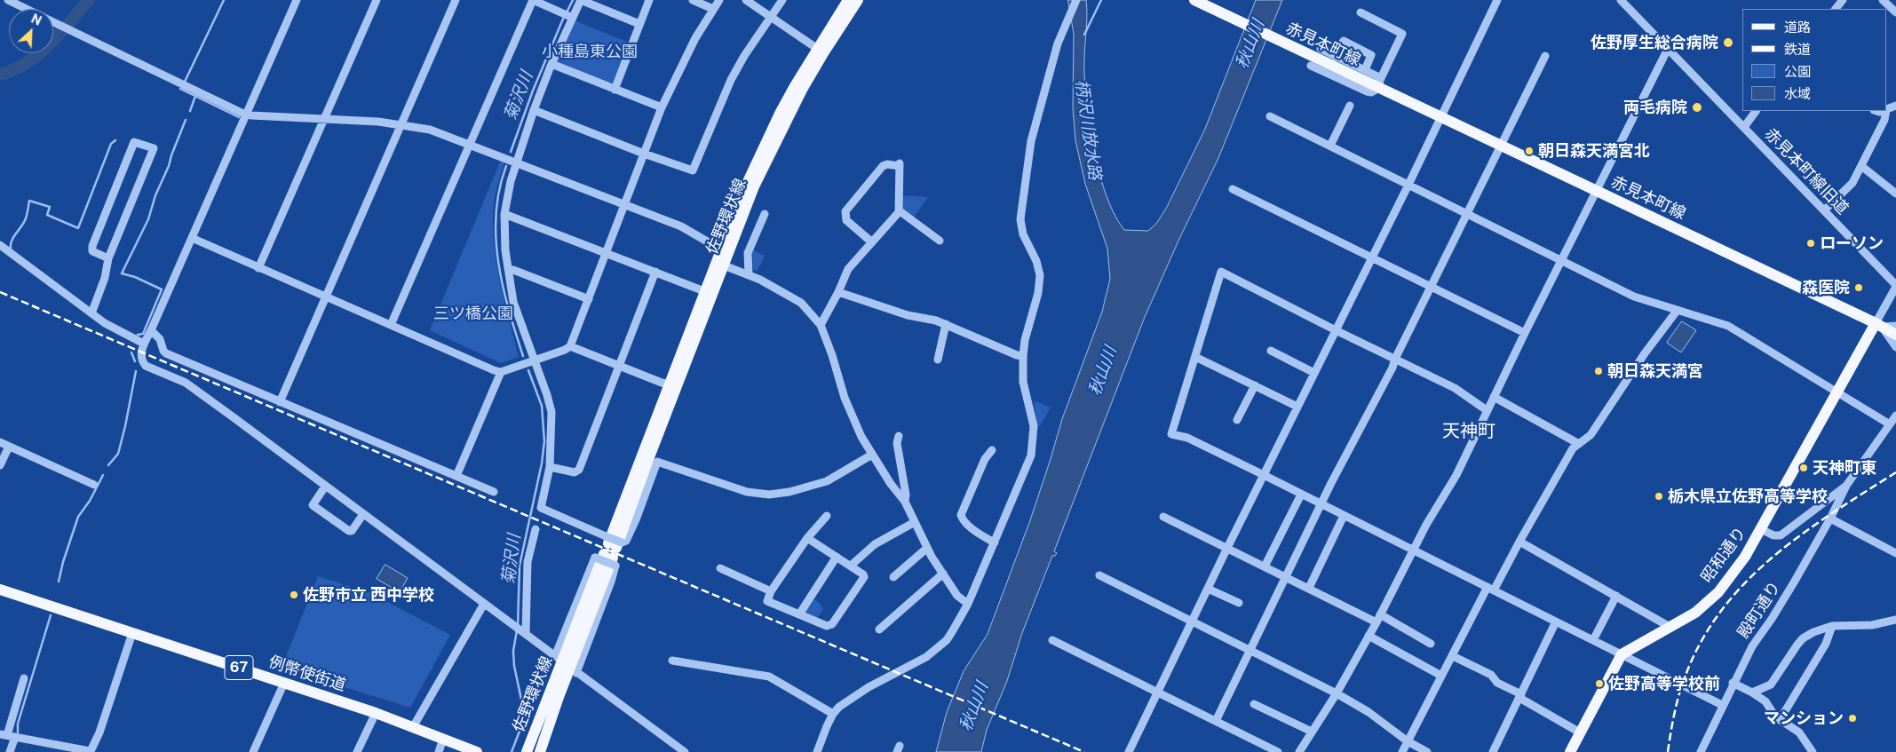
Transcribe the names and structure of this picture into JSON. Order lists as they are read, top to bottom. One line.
{"streets":{"main road":["赤見本町線","佐野環状線","昭和通り","67","例幣使街道"],"street":["赤見本町線旧道","殿町通り"]},"crossings":[["赤見本町線","赤見本町線旧道"],["昭和通り","殿町通り"]],"districts":["天神町"],"water":["秋山川","菊沢川","柄沢川放水路"],"parks":["小種島東公園","三ツ橋公園"],"places":["佐野厚生総合病院","両毛病院","朝日森天満宮北","ローソン","森医院","朝日森天満宮","天神町東","栃木県立佐野高等学校","佐野市立 西中学校","佐野高等学校前","マンション"],"legend":["道路","鉄道","公園","水域"],"north":"top right"}
